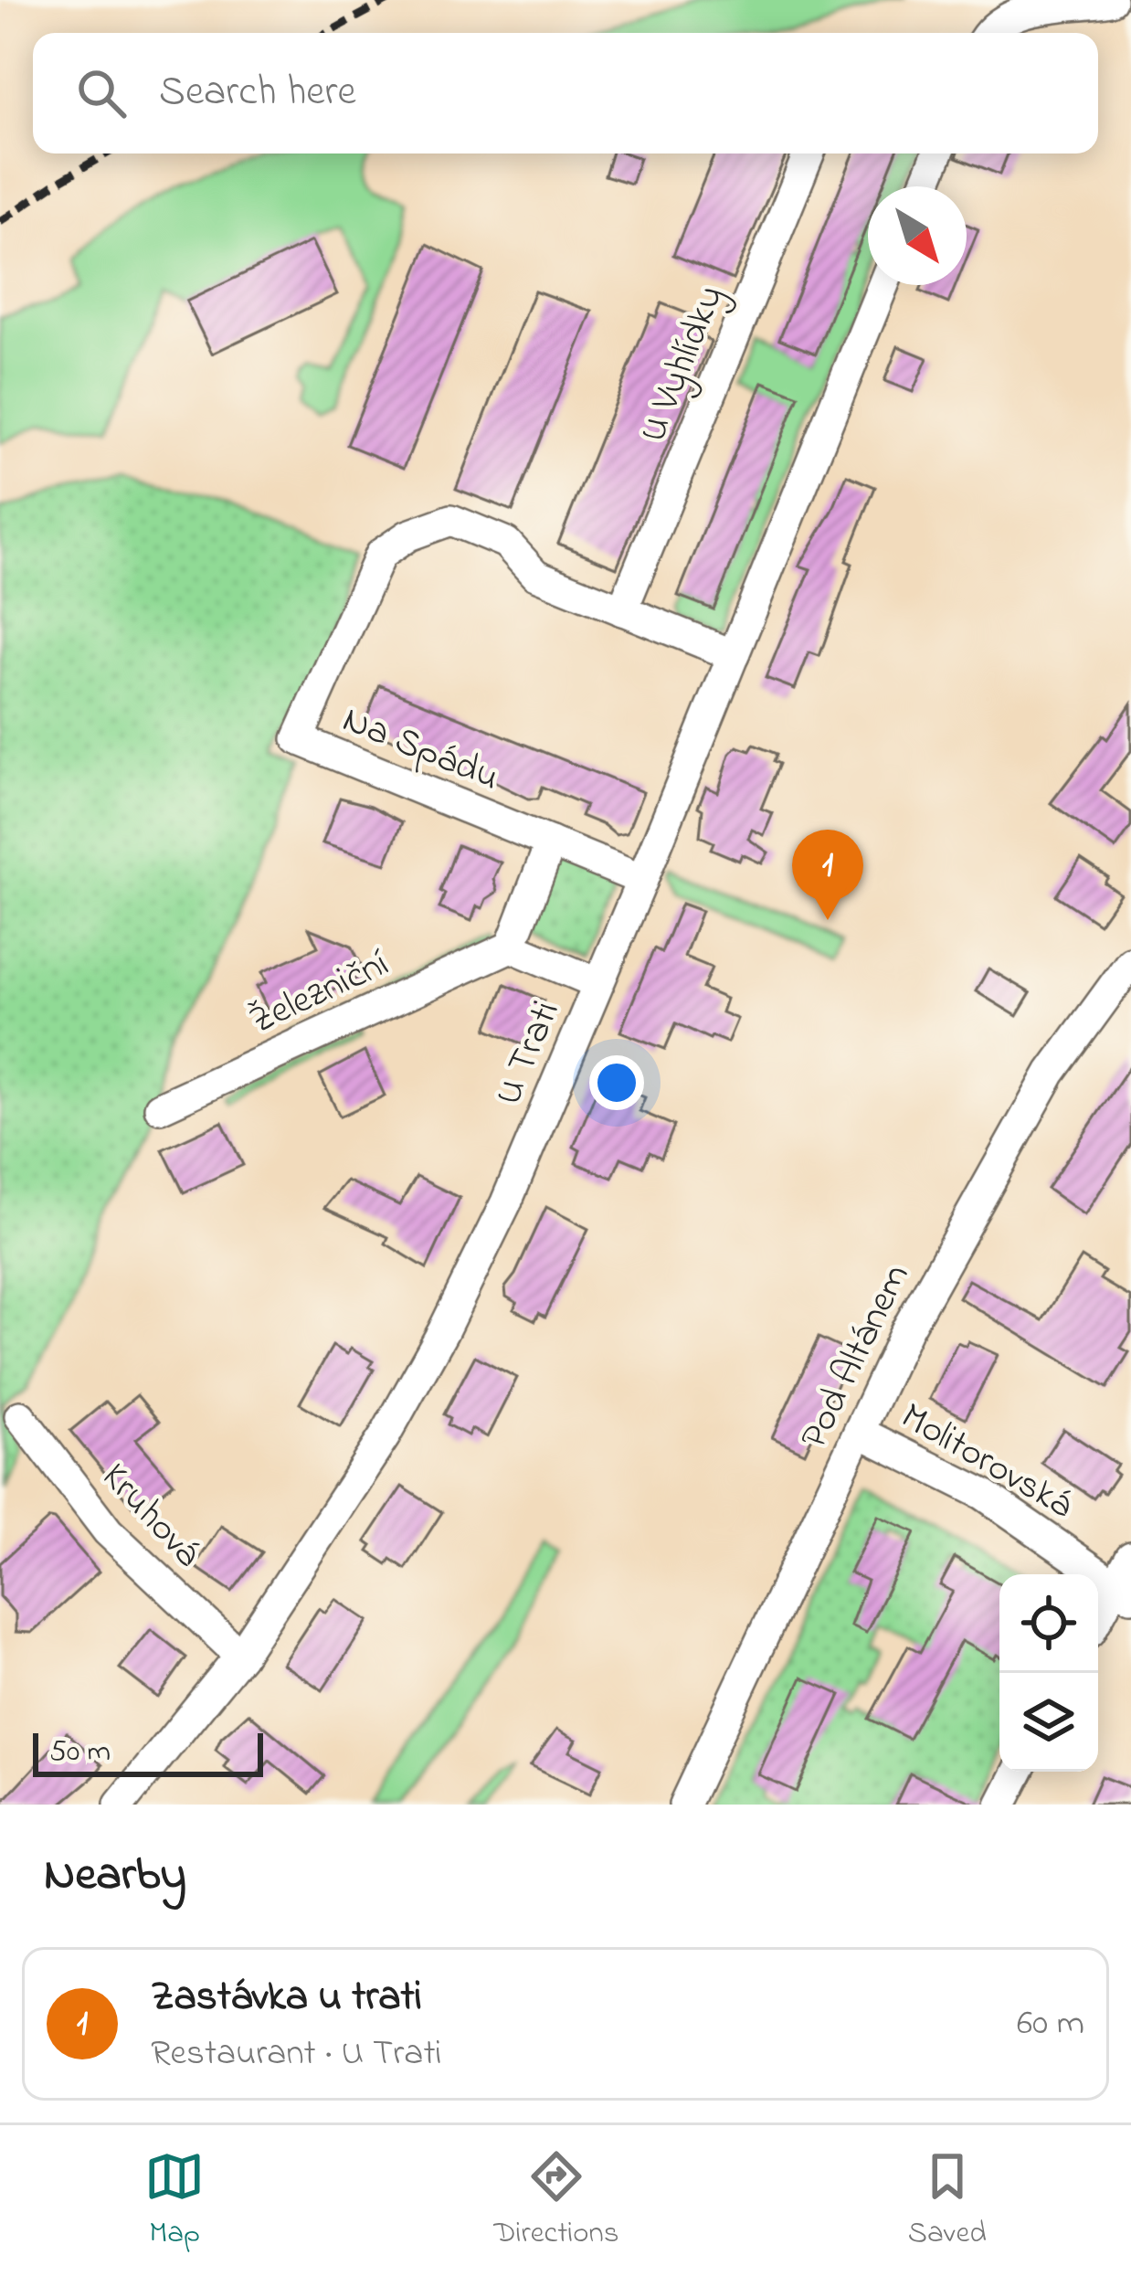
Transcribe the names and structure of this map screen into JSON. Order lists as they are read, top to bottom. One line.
{"streets":{"street":["U Vyhlídky","Na Spádu","Železniční","U Trati","Pod Altánem","Molitorovská","Kruhová"]},"crossings":[["U Vyhlídky","Na Spádu"],["Na Spádu","U Trati"],["U Trati","Kruhová"],["Pod Altánem","Molitorovská"]],"scale_bar":"50 m","north":"bottom right","page":{"search":"Search here","pins":"1","scale":"50 m","heading":"Nearby","list":[{"mark":"1","name":"Zastávka u trati","note":"Restaurant · U Trati","value":"60 m"}],"nav":["Map","Directions","Saved"]}}
